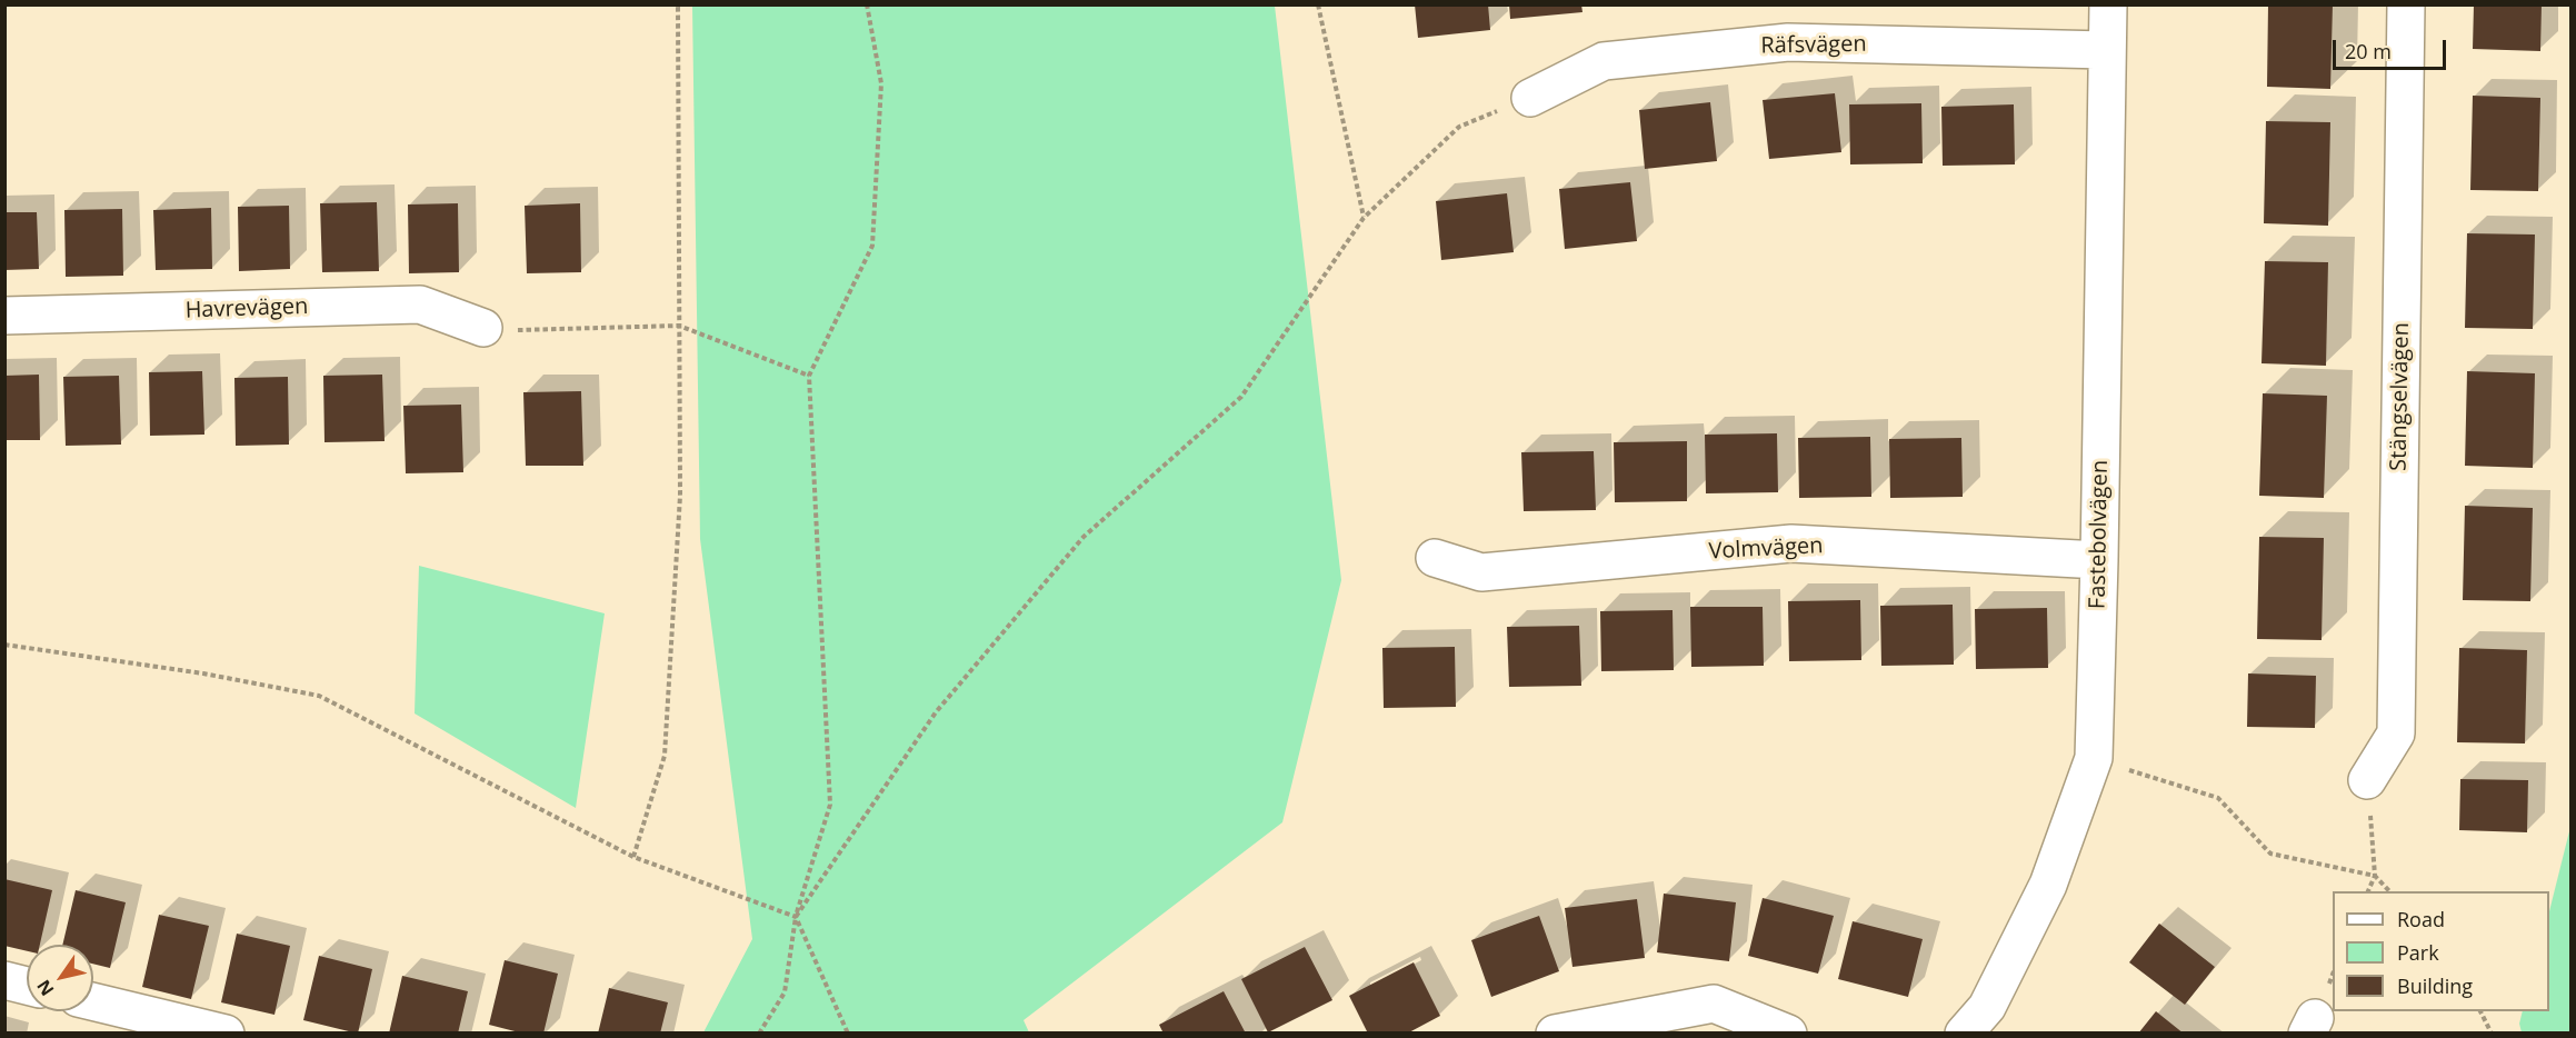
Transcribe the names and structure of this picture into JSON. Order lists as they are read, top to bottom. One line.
{"streets":{"street":["Räfsvägen","Havrevägen","Stängselvägen","Fastebolvägen","Volmvägen"]},"crossings":[["Räfsvägen","Fastebolvägen"],["Fastebolvägen","Volmvägen"]],"legend":["Road","Park","Building"],"scale_bar":"20 m","north":"bottom left"}
